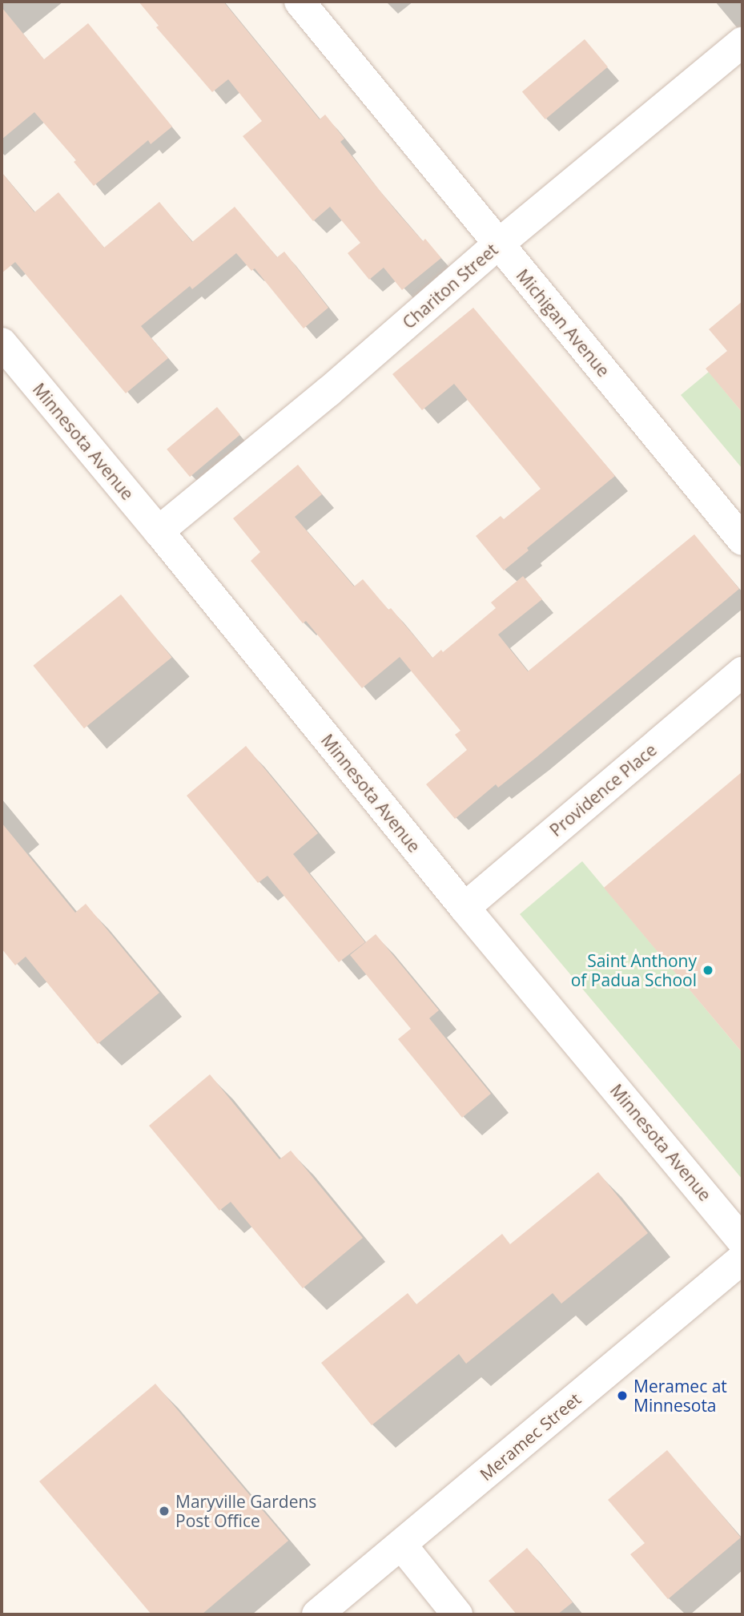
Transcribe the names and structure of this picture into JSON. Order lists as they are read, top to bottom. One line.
{"streets":{"street":["Chariton Street","Michigan Avenue","Minnesota Avenue","Providence Place","Meramec Street"]},"crossings":[["Chariton Street","Michigan Avenue"],["Chariton Street","Minnesota Avenue"],["Minnesota Avenue","Providence Place"]],"places":["Saint Anthony of Padua School","Meramec at Minnesota","Maryville Gardens Post Office"]}
